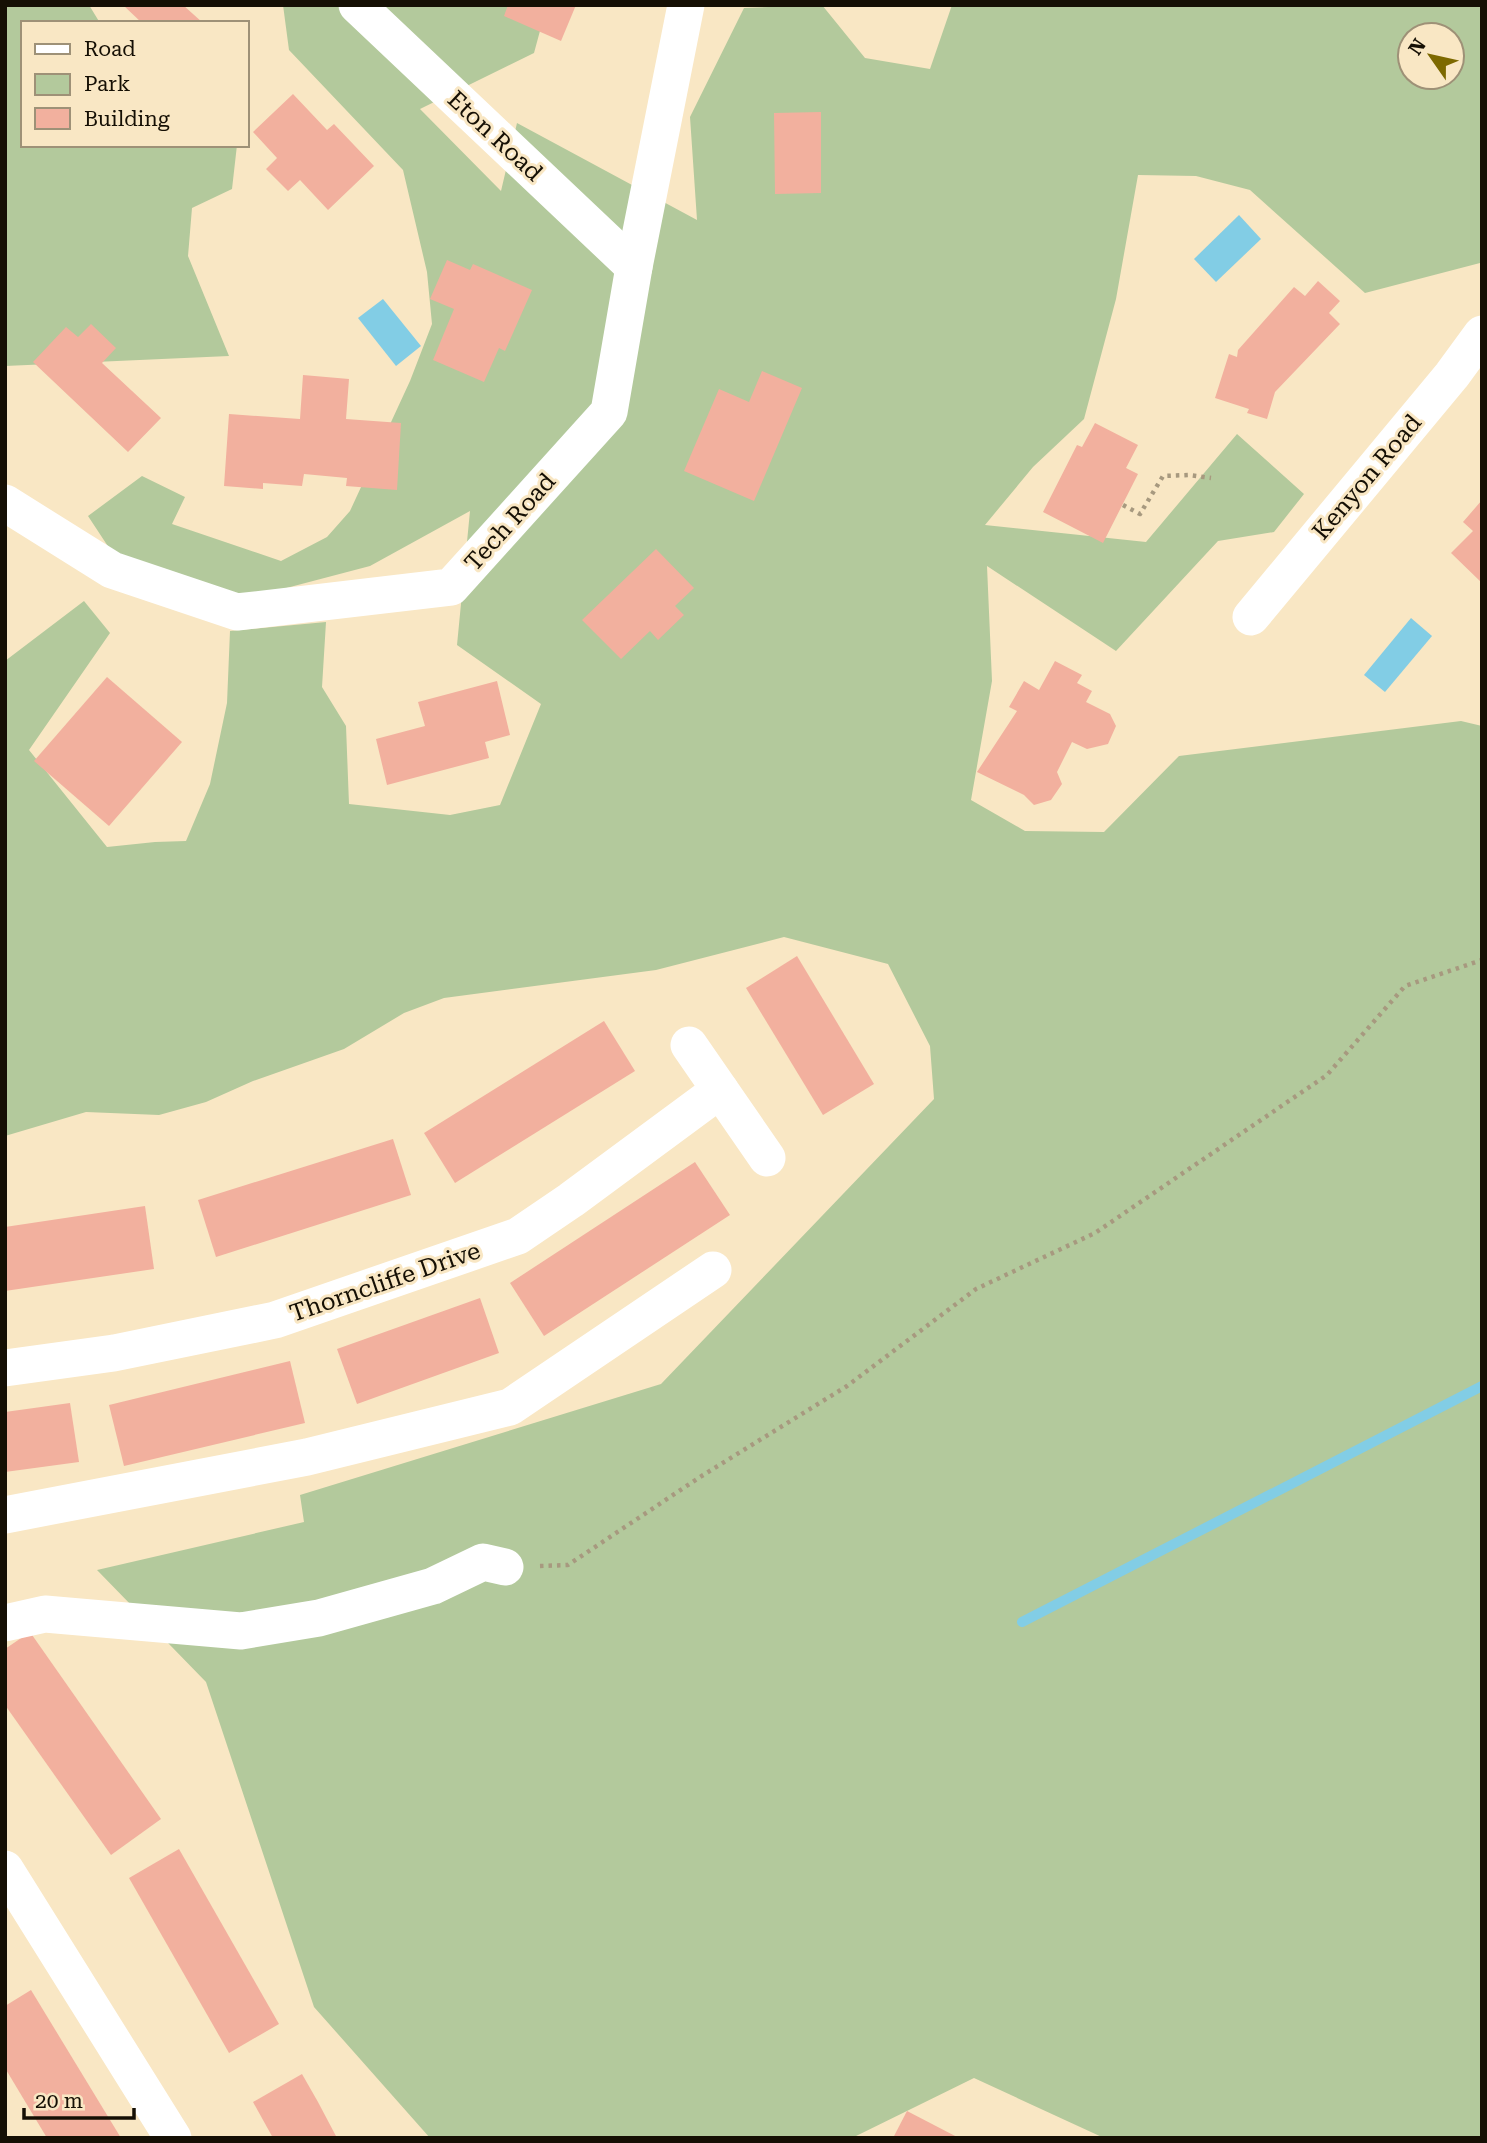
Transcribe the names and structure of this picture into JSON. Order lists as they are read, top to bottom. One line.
{"streets":{"street":["Eton Road","Kenyon Road","Tech Road","Thorncliffe Drive"]},"crossings":[["Eton Road","Tech Road"]],"legend":["Road","Park","Building"],"scale_bar":"20 m","north":"top left"}
